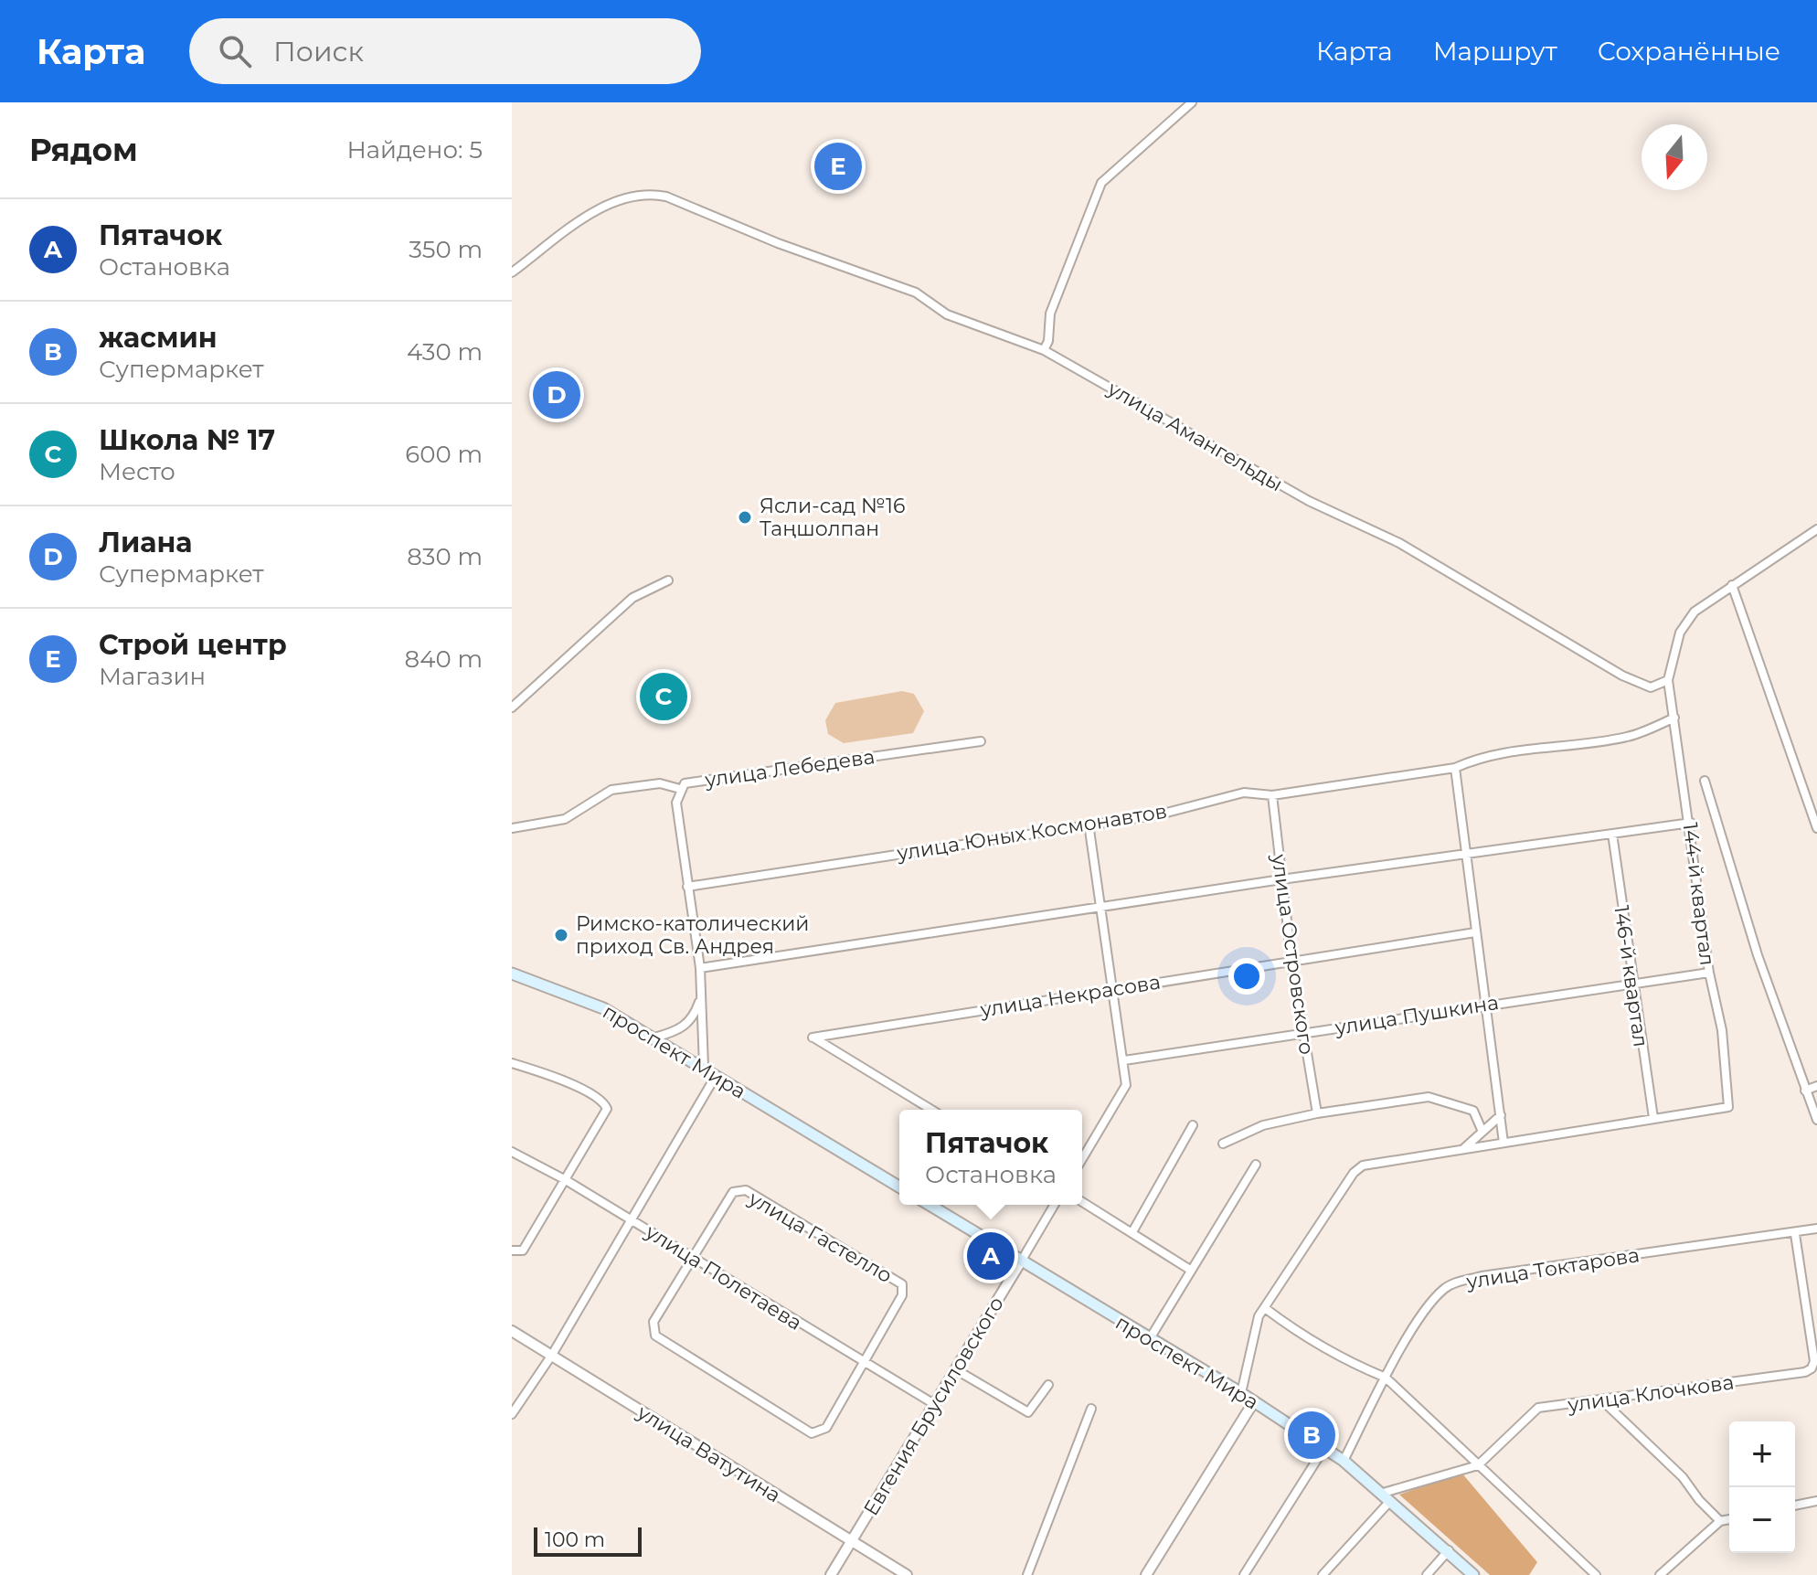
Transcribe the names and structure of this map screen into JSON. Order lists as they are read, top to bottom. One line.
{"streets":{"main road":["проспект Мира"],"street":["улица Амангельды","улица Лебедева","улица Юных Космонавтов","144-й квартал","улица Островского","146-й квартал","улица Некрасова","улица Пушкина","улица Гастелло","улица Токтарова","улица Полетаева","улица Клочкова","Евгения Брусиловского","улица Ватутина"]},"crossings":[["улица Амангельды","144-й квартал"],["улица Лебедева","улица Юных Космонавтов"],["улица Лебедева","проспект Мира"],["улица Юных Космонавтов","144-й квартал"],["улица Юных Космонавтов","улица Островского"],["144-й квартал","146-й квартал"],["144-й квартал","улица Пушкина"],["улица Островского","улица Некрасова"],["улица Островского","улица Пушкина"],["146-й квартал","улица Пушкина"],["проспект Мира","улица Токтарова"],["проспект Мира","улица Клочкова"],["проспект Мира","Евгения Брусиловского"],["улица Гастелло","улица Полетаева"],["улица Токтарова","улица Клочкова"],["улица Полетаева","Евгения Брусиловского"],["Евгения Брусиловского","улица Ватутина"]],"places":["Ясли-сад №16 Таңшолпан","Римско-католический приход Св. Андрея"],"scale_bar":"100 m","north":"bottom","page":{"header":"Карта","search":"Поиск","nav":["Карта","Маршрут","Сохранённые"],"heading":["Рядом","Найдено: 5"],"pins":["E","D","C","A","B"],"list":[{"mark":"A","name":"Пятачок","note":"Остановка","value":"350 m"},{"mark":"B","name":"жасмин","note":"Супермаркет","value":"430 m"},{"mark":"C","name":"Школа № 17","note":"Место","value":"600 m"},{"mark":"D","name":"Лиана","note":"Супермаркет","value":"830 m"},{"mark":"E","name":"Строй центр","note":"Магазин","value":"840 m"}],"popup":["Пятачок","Остановка"],"map_buttons":["+","−"],"scale":"100 m"}}
